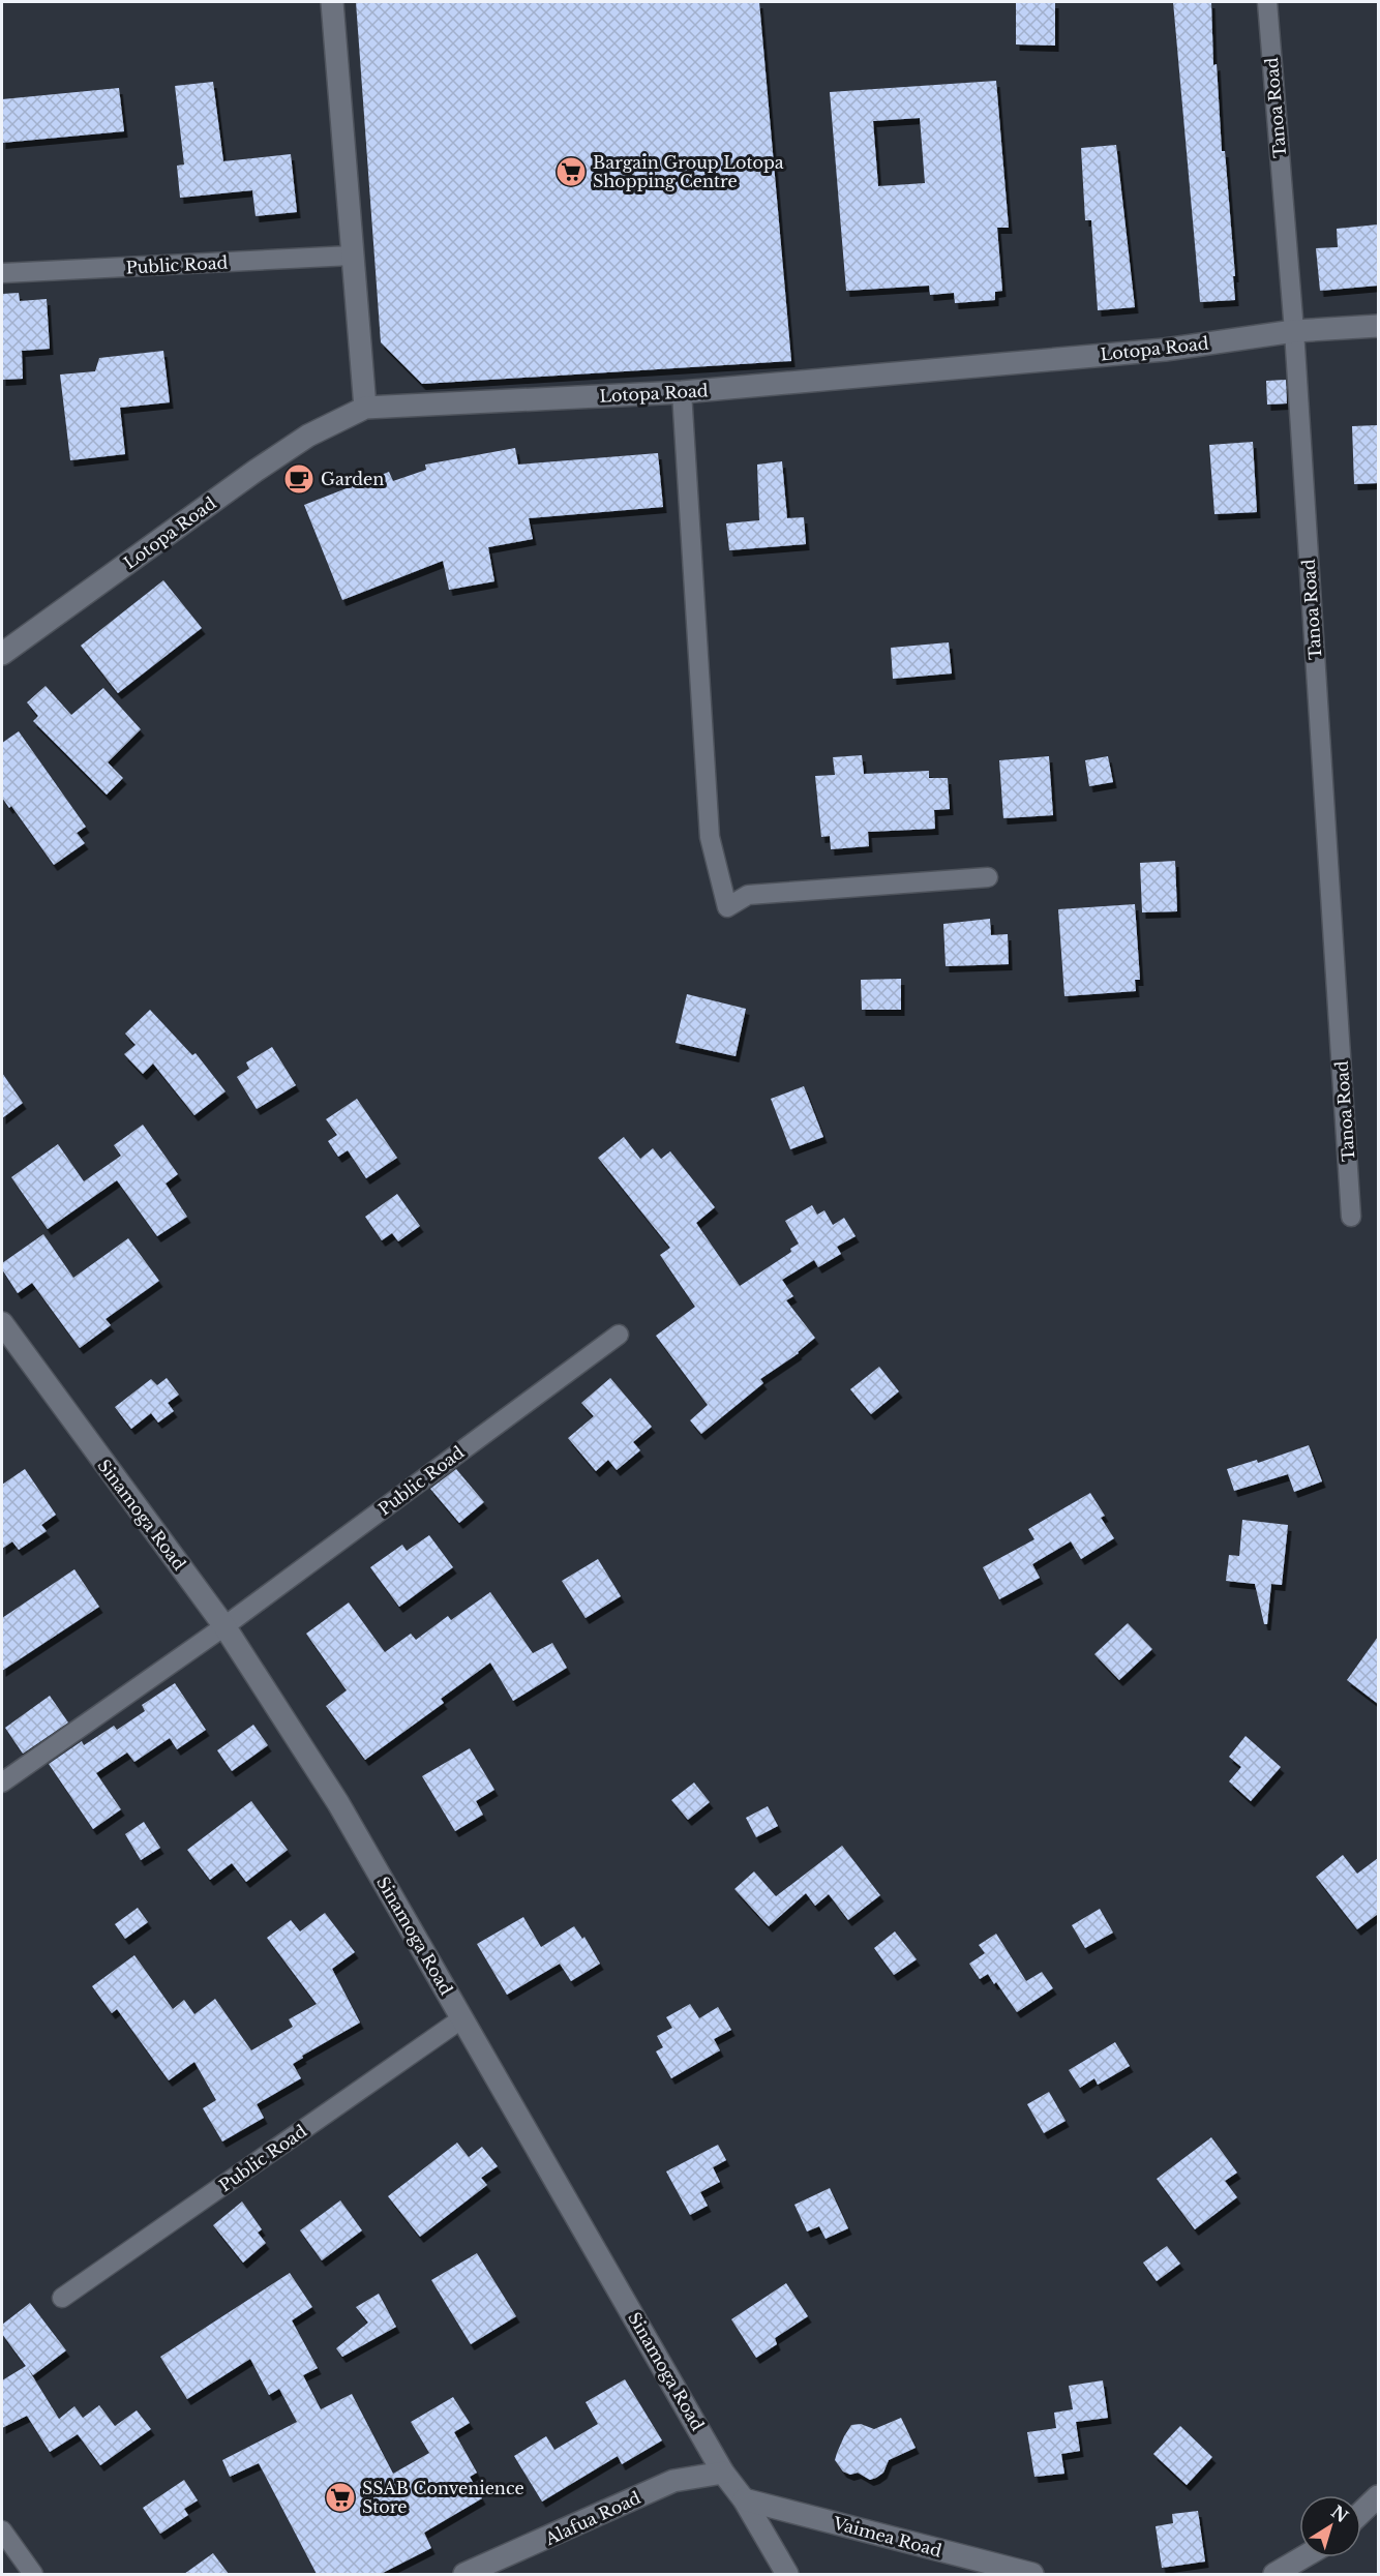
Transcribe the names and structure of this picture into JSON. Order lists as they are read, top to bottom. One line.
{"streets":{"street":["Tanoa Road","Public Road","Lotopa Road","Sinamoga Road","Alafua Road","Vaimea Road"]},"crossings":[["Tanoa Road","Lotopa Road"],["Public Road","Sinamoga Road"],["Sinamoga Road","Alafua Road"],["Sinamoga Road","Vaimea Road"]],"places":{"supermarket":["Bargain Group Lotopa Shopping Centre","SSAB Convenience Store"],"cafe":["Garden"]},"north":"top right"}
